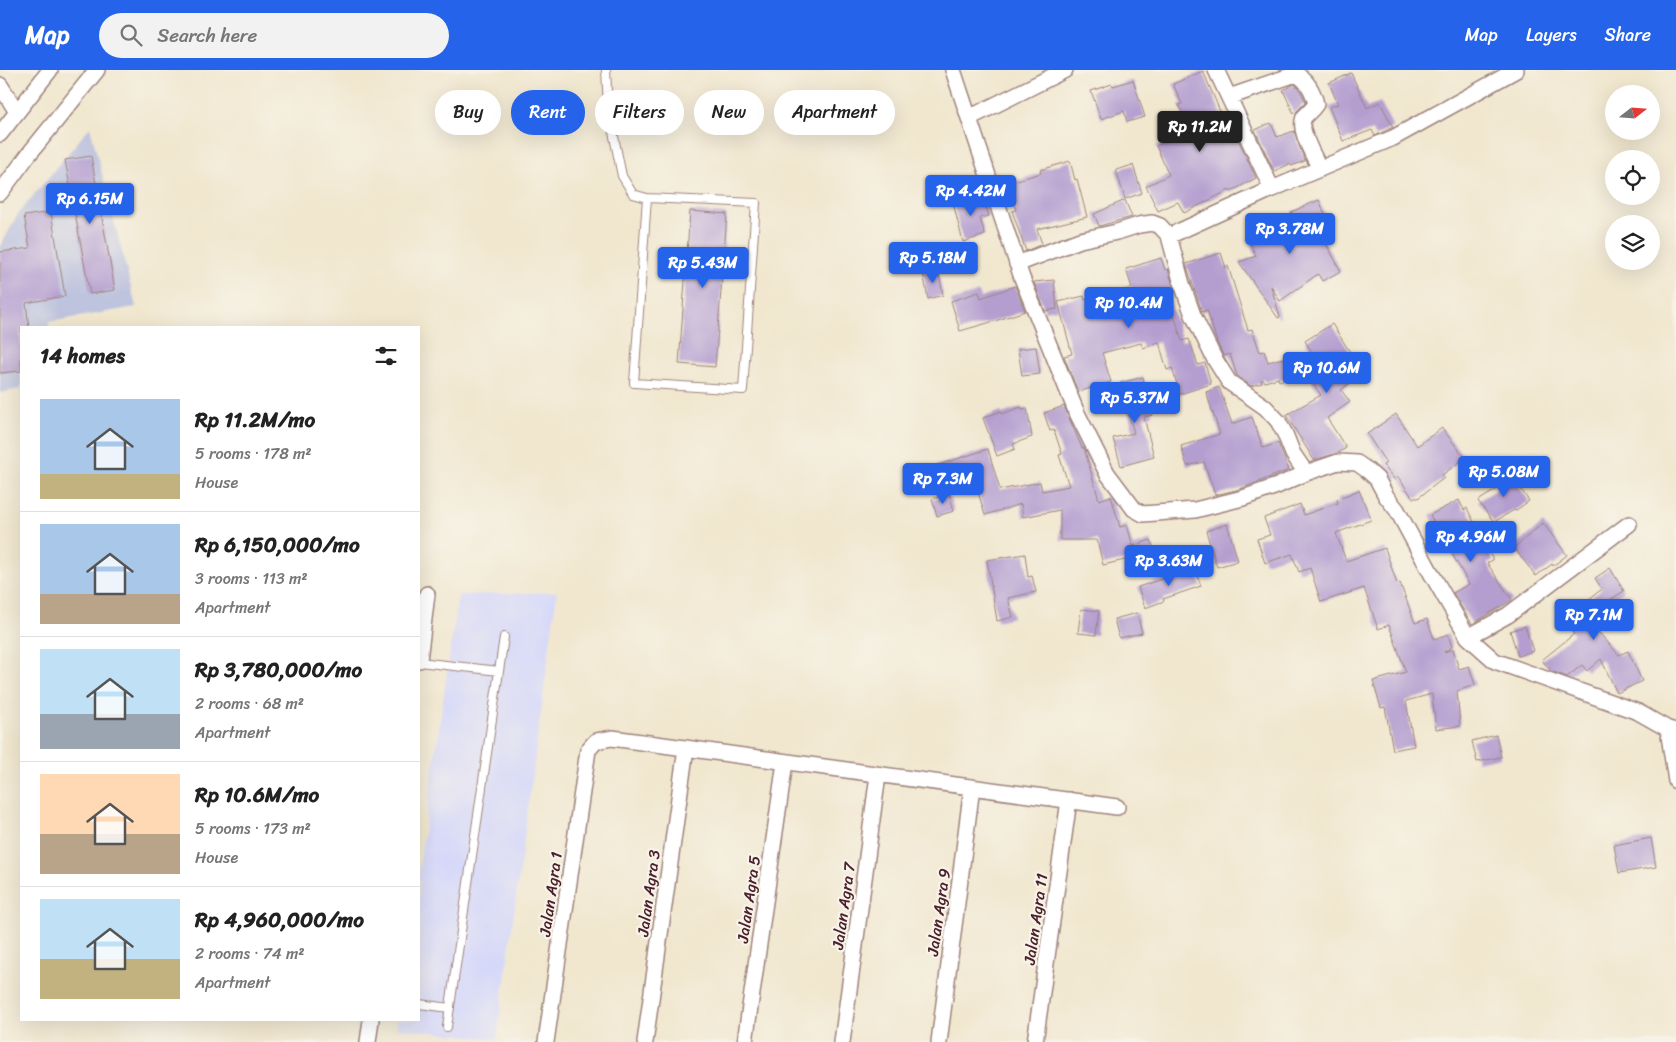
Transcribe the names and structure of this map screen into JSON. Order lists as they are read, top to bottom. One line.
{"streets":{"street":["Jalan Agra 3","Jalan Agra 1","Jalan Agra 5","Jalan Agra 7","Jalan Agra 9","Jalan Agra 11"]},"crossings":[["Jalan Agra 3","Jalan Agra 1"]],"north":"right","page":{"header":"Map","search":"Search here","nav":["Map","Layers","Share"],"chip":["Buy","Rent","Filters","New","Apartment"],"price":["Rp 11.2M","Rp 4.42M","Rp 6.15M","Rp 3.78M","Rp 5.18M","Rp 5.43M","Rp 10.4M","Rp 10.6M","Rp 5.37M","Rp 5.08M","Rp 7.3M","Rp 4.96M","Rp 3.63M","Rp 7.1M"],"heading":"14 homes","list":[{"name":"Rp 11.2M/mo","note":"5 rooms · 178 m² · House"},{"name":"Rp 6,150,000/mo","note":"3 rooms · 113 m² · Apartment"},{"name":"Rp 3,780,000/mo","note":"2 rooms · 68 m² · Apartment"},{"name":"Rp 10.6M/mo","note":"5 rooms · 173 m² · House"},{"name":"Rp 4,960,000/mo","note":"2 rooms · 74 m² · Apartment"}]}}
